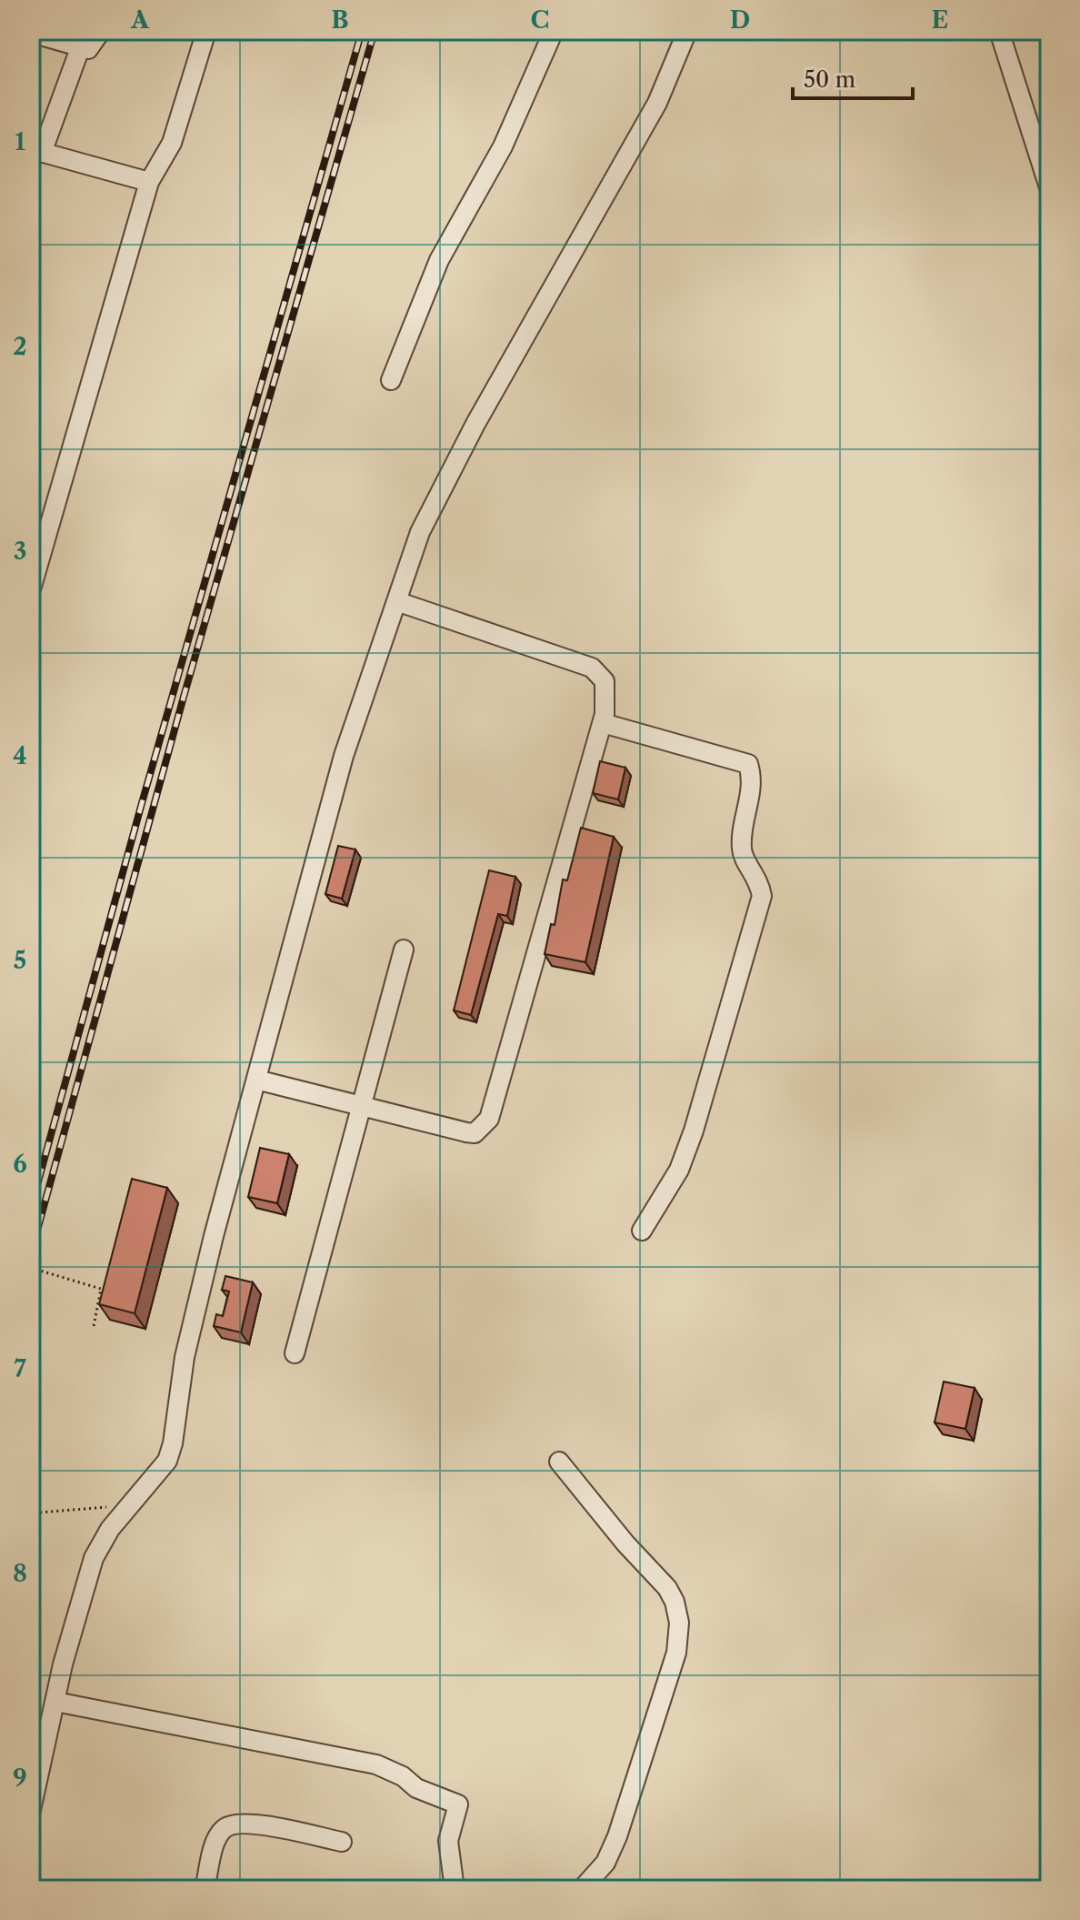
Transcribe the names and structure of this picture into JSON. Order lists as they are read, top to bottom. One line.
{"scale_bar":"50 m","grid":{"columns":["A","B","C","D","E"],"rows":["1","2","3","4","5","6","7","8","9"]}}
